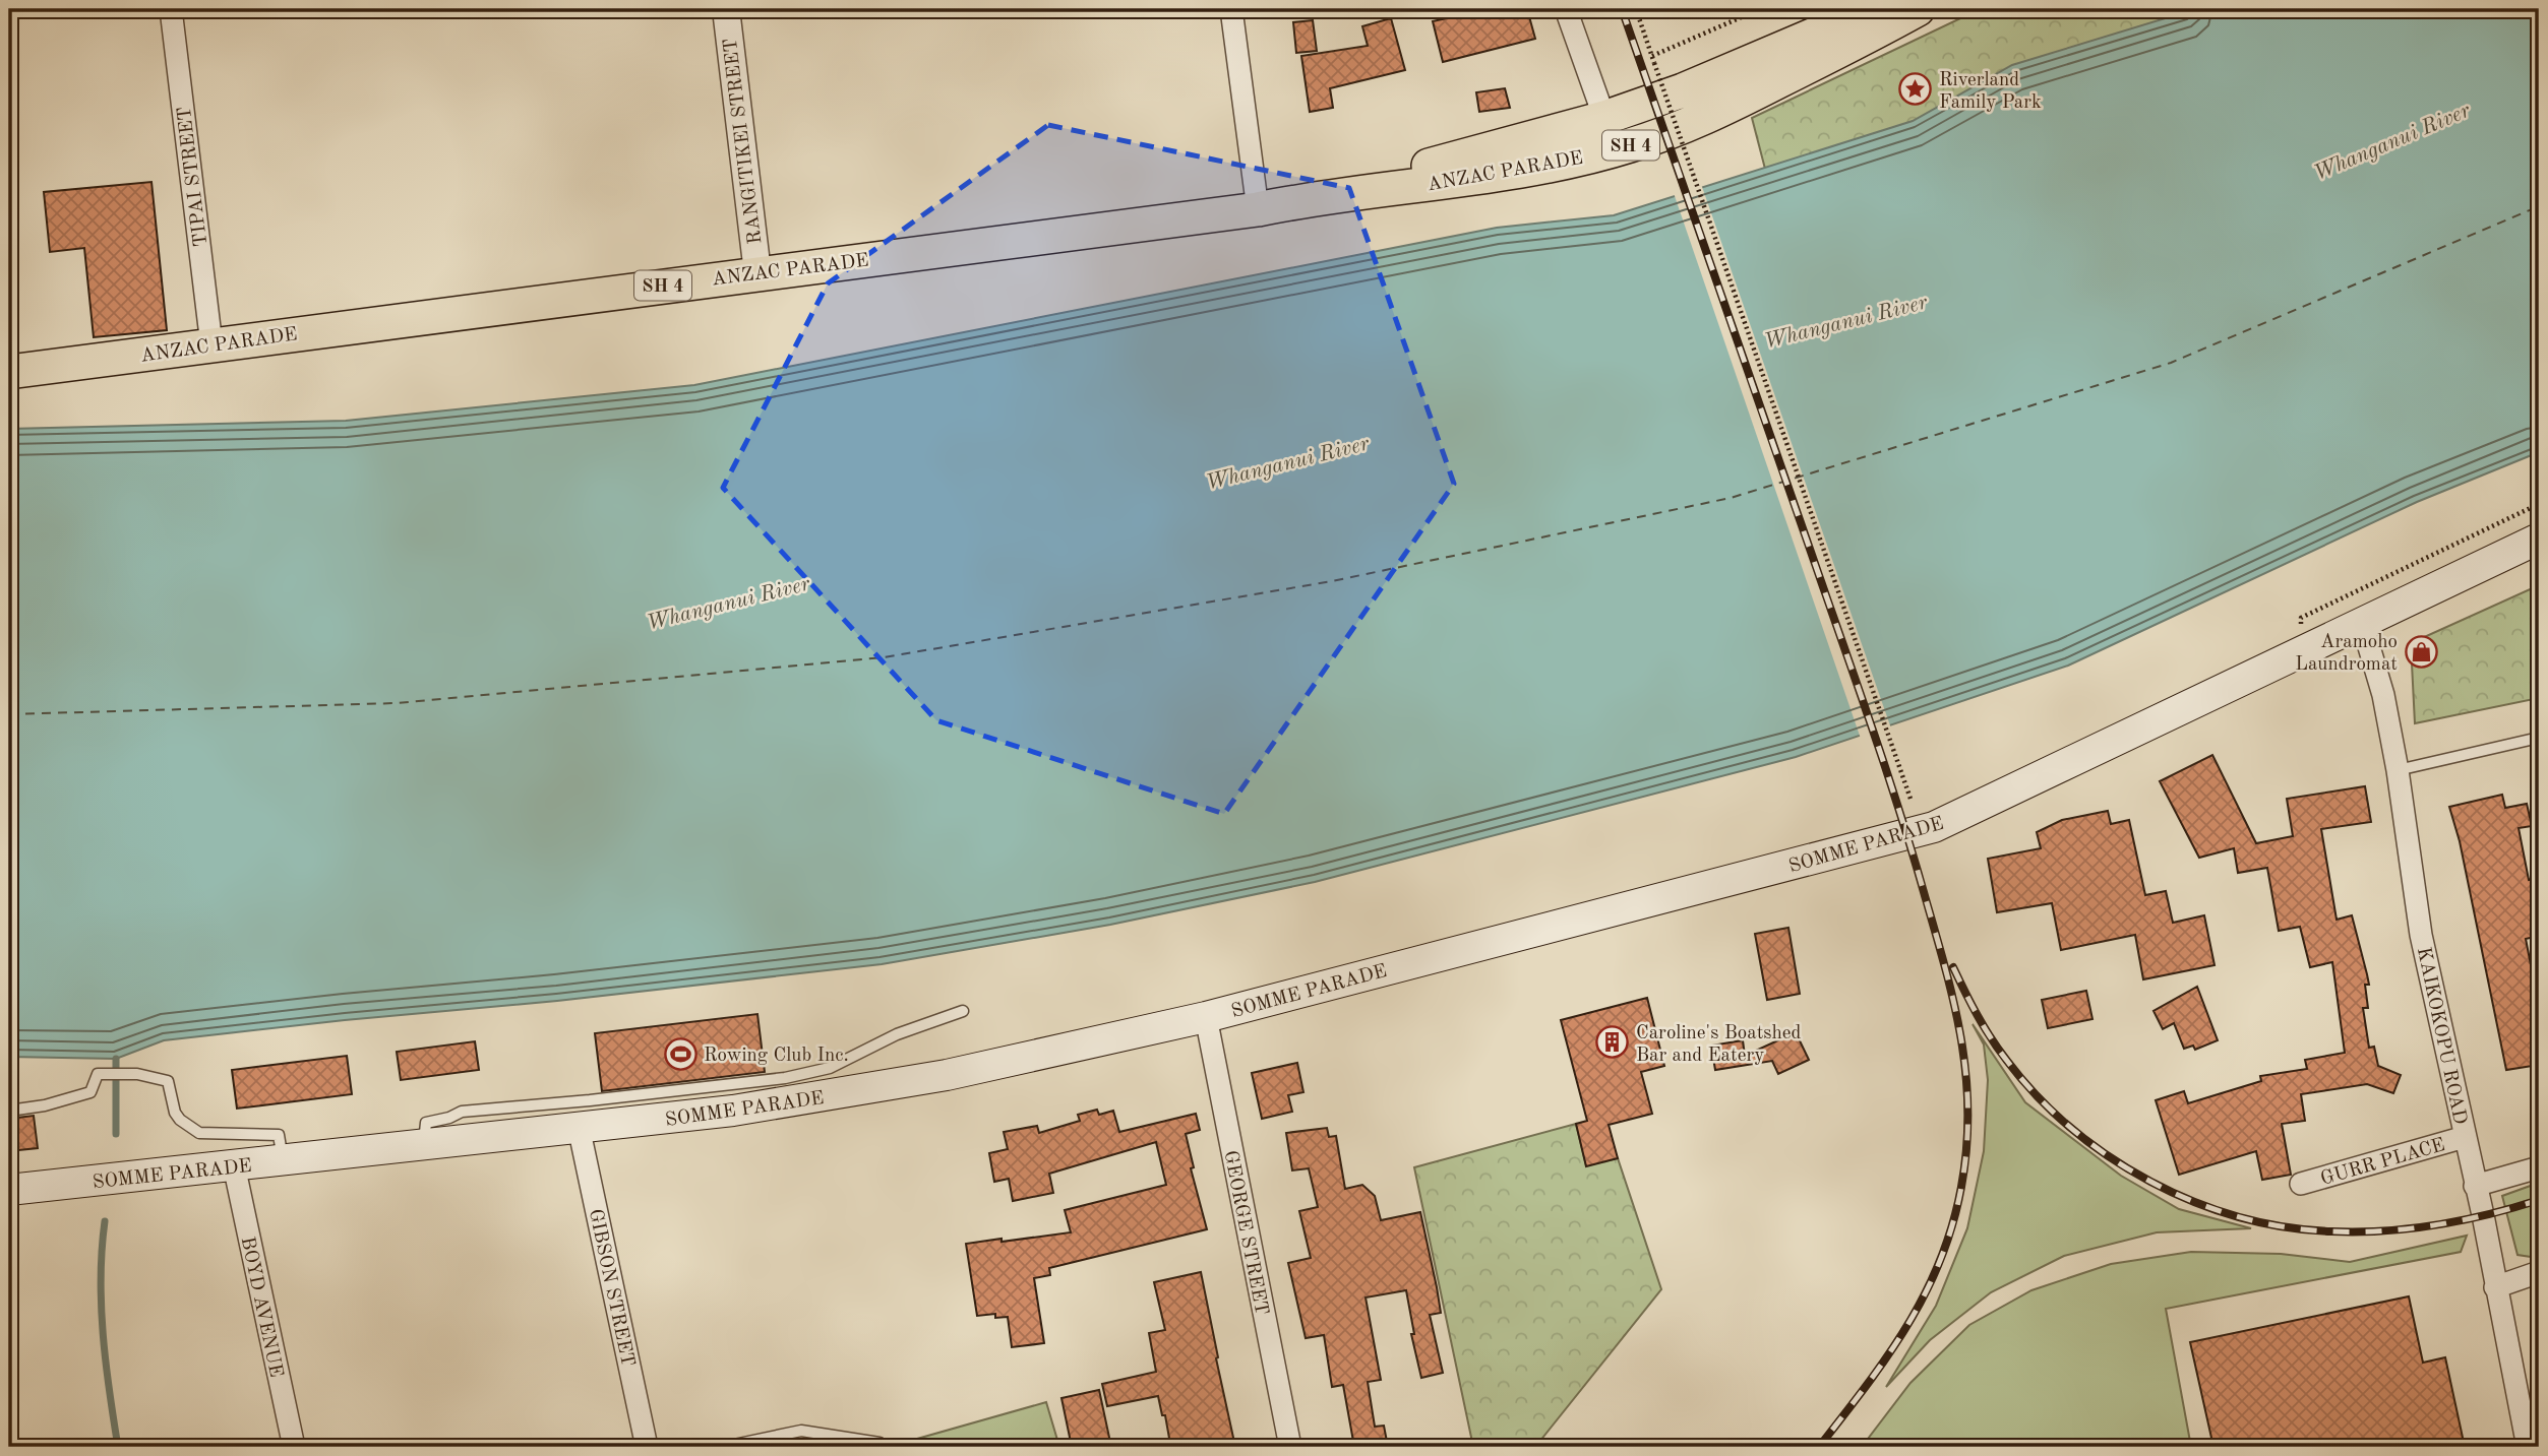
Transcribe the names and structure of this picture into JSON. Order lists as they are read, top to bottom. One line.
{"streets":{"main road":["SH 4","ANZAC PARADE","SOMME PARADE"],"street":["RANGITIKEI STREET","TIPAI STREET","KAIKOKOPU ROAD","GURR PLACE","GEORGE STREET","GIBSON STREET","BOYD AVENUE"]},"crossings":[["RANGITIKEI STREET","ANZAC PARADE"],["ANZAC PARADE","TIPAI STREET"],["SOMME PARADE","KAIKOKOPU ROAD"],["SOMME PARADE","GEORGE STREET"],["SOMME PARADE","GIBSON STREET"],["SOMME PARADE","BOYD AVENUE"],["KAIKOKOPU ROAD","GURR PLACE"]],"water":["Whanganui River"],"places":{"place":["Riverland Family Park"],"shop":["Aramoho Laundromat"],"building":["Caroline's Boatshed Bar and Eatery"],"sports":["Rowing Club Inc."]}}
